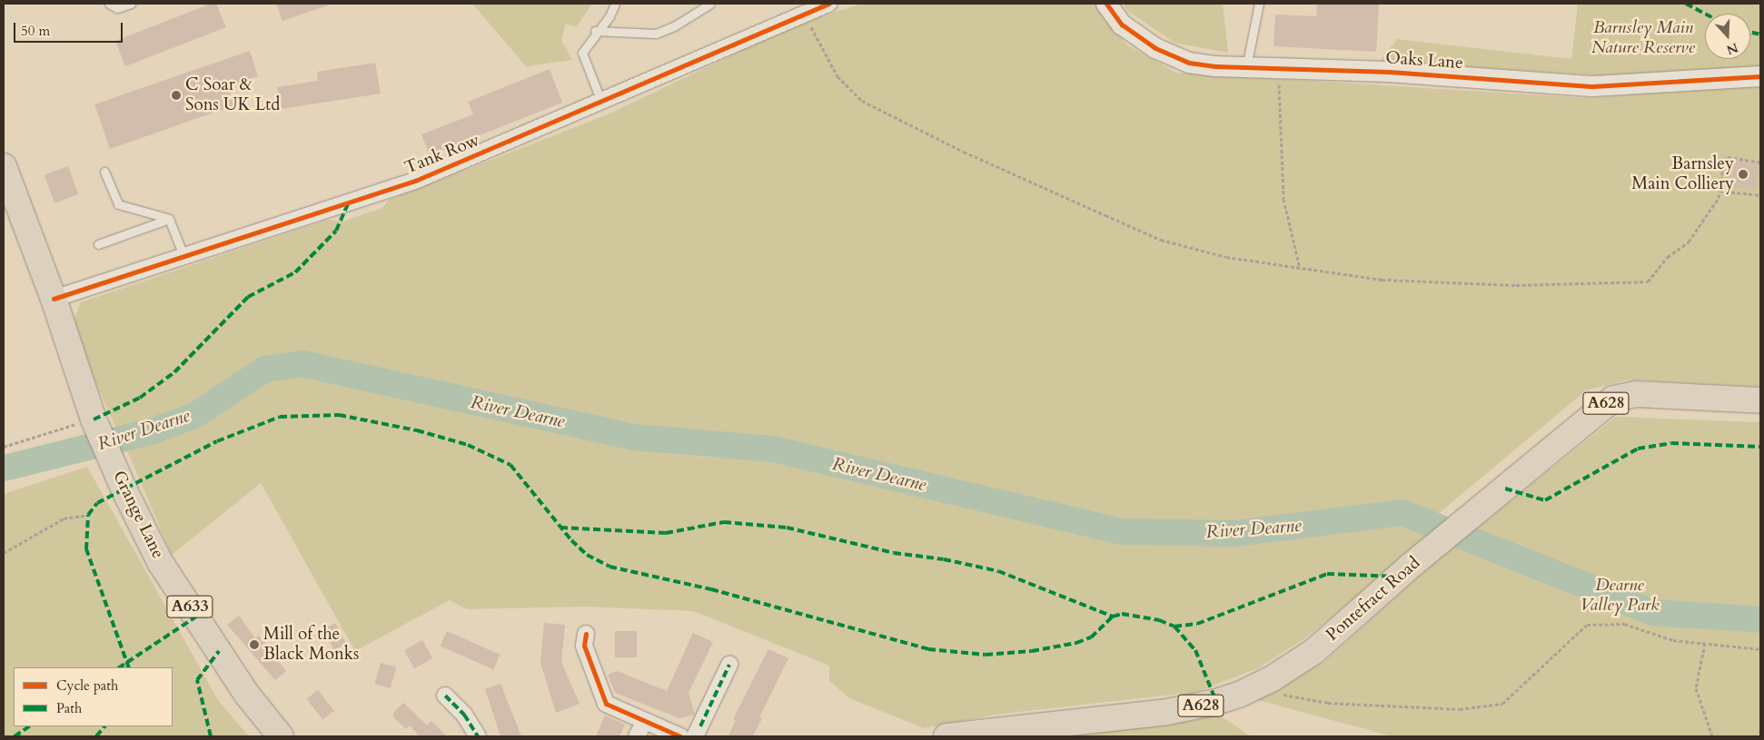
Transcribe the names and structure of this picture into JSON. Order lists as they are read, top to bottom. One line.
{"streets":{"highway":["A628","Grange Lane","Pontefract Road","A633"],"street":["Oaks Lane","Tank Row"]},"crossings":[["Tank Row","Grange Lane"]],"water":["River Dearne"],"parks":["Barnsley Main Nature Reserve","Dearne Valley Park"],"places":["C Soar & Sons UK Ltd","Barnsley Main Colliery","Mill of the Black Monks"],"legend":["Cycle path","Path"],"scale_bar":"50 m","north":"bottom"}
